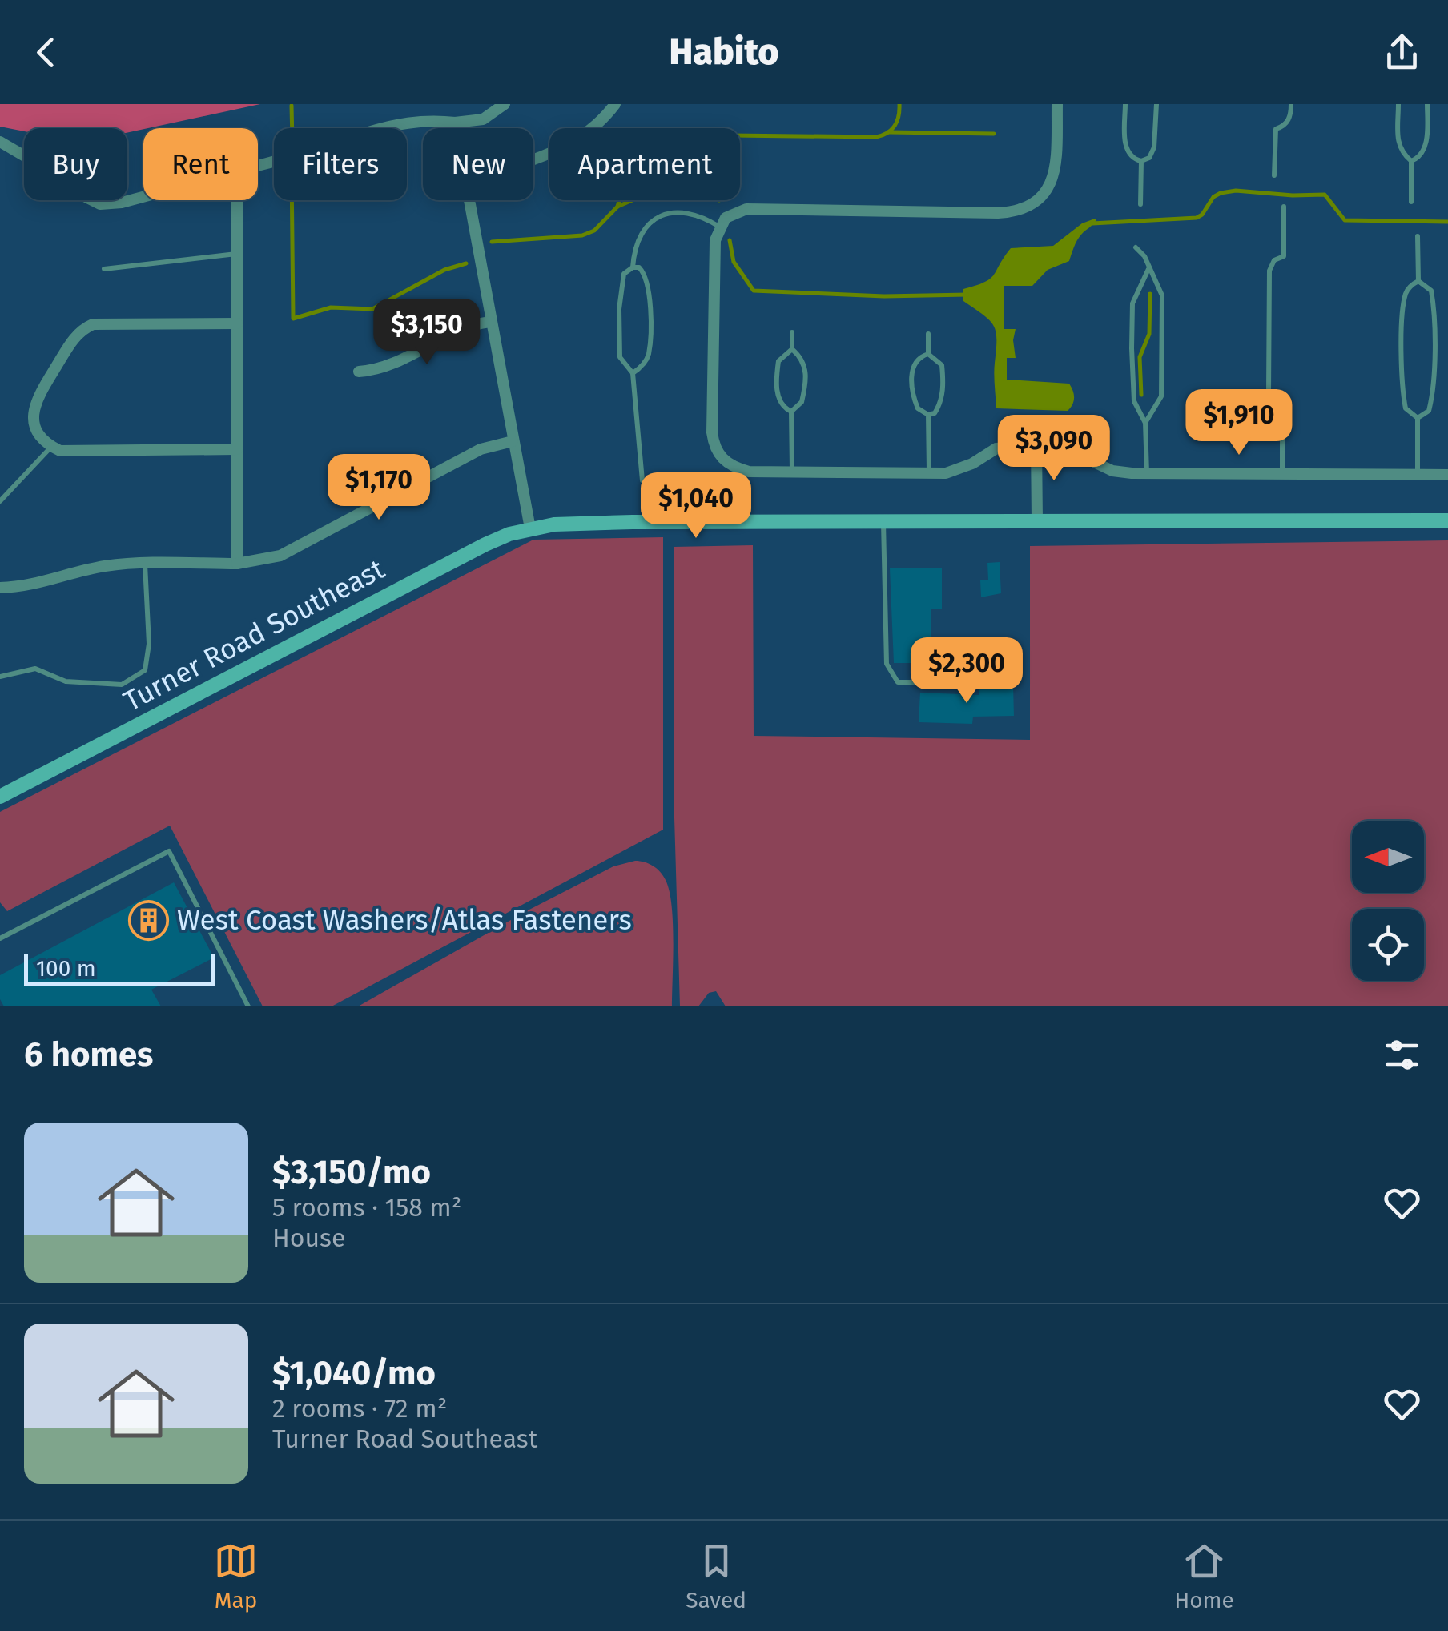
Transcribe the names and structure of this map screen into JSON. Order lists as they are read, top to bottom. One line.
{"streets":{"main road":["Turner Road Southeast"]},"places":{"building":["West Coast Washers/Atlas Fasteners"]},"scale_bar":"100 m","north":"left","page":{"header":"Habito","chip":["Buy","Rent","Filters","New","Apartment"],"price":["$3,150","$1,910","$3,090","$1,170","$1,040","$2,300"],"scale":"100 m","heading":"6 homes","list":[{"name":"$3,150/mo","note":"5 rooms · 158 m² · House"},{"name":"$1,040/mo","note":"2 rooms · 72 m² · Turner Road Southeast"}],"tabs":["Map","Saved","Home"]}}
